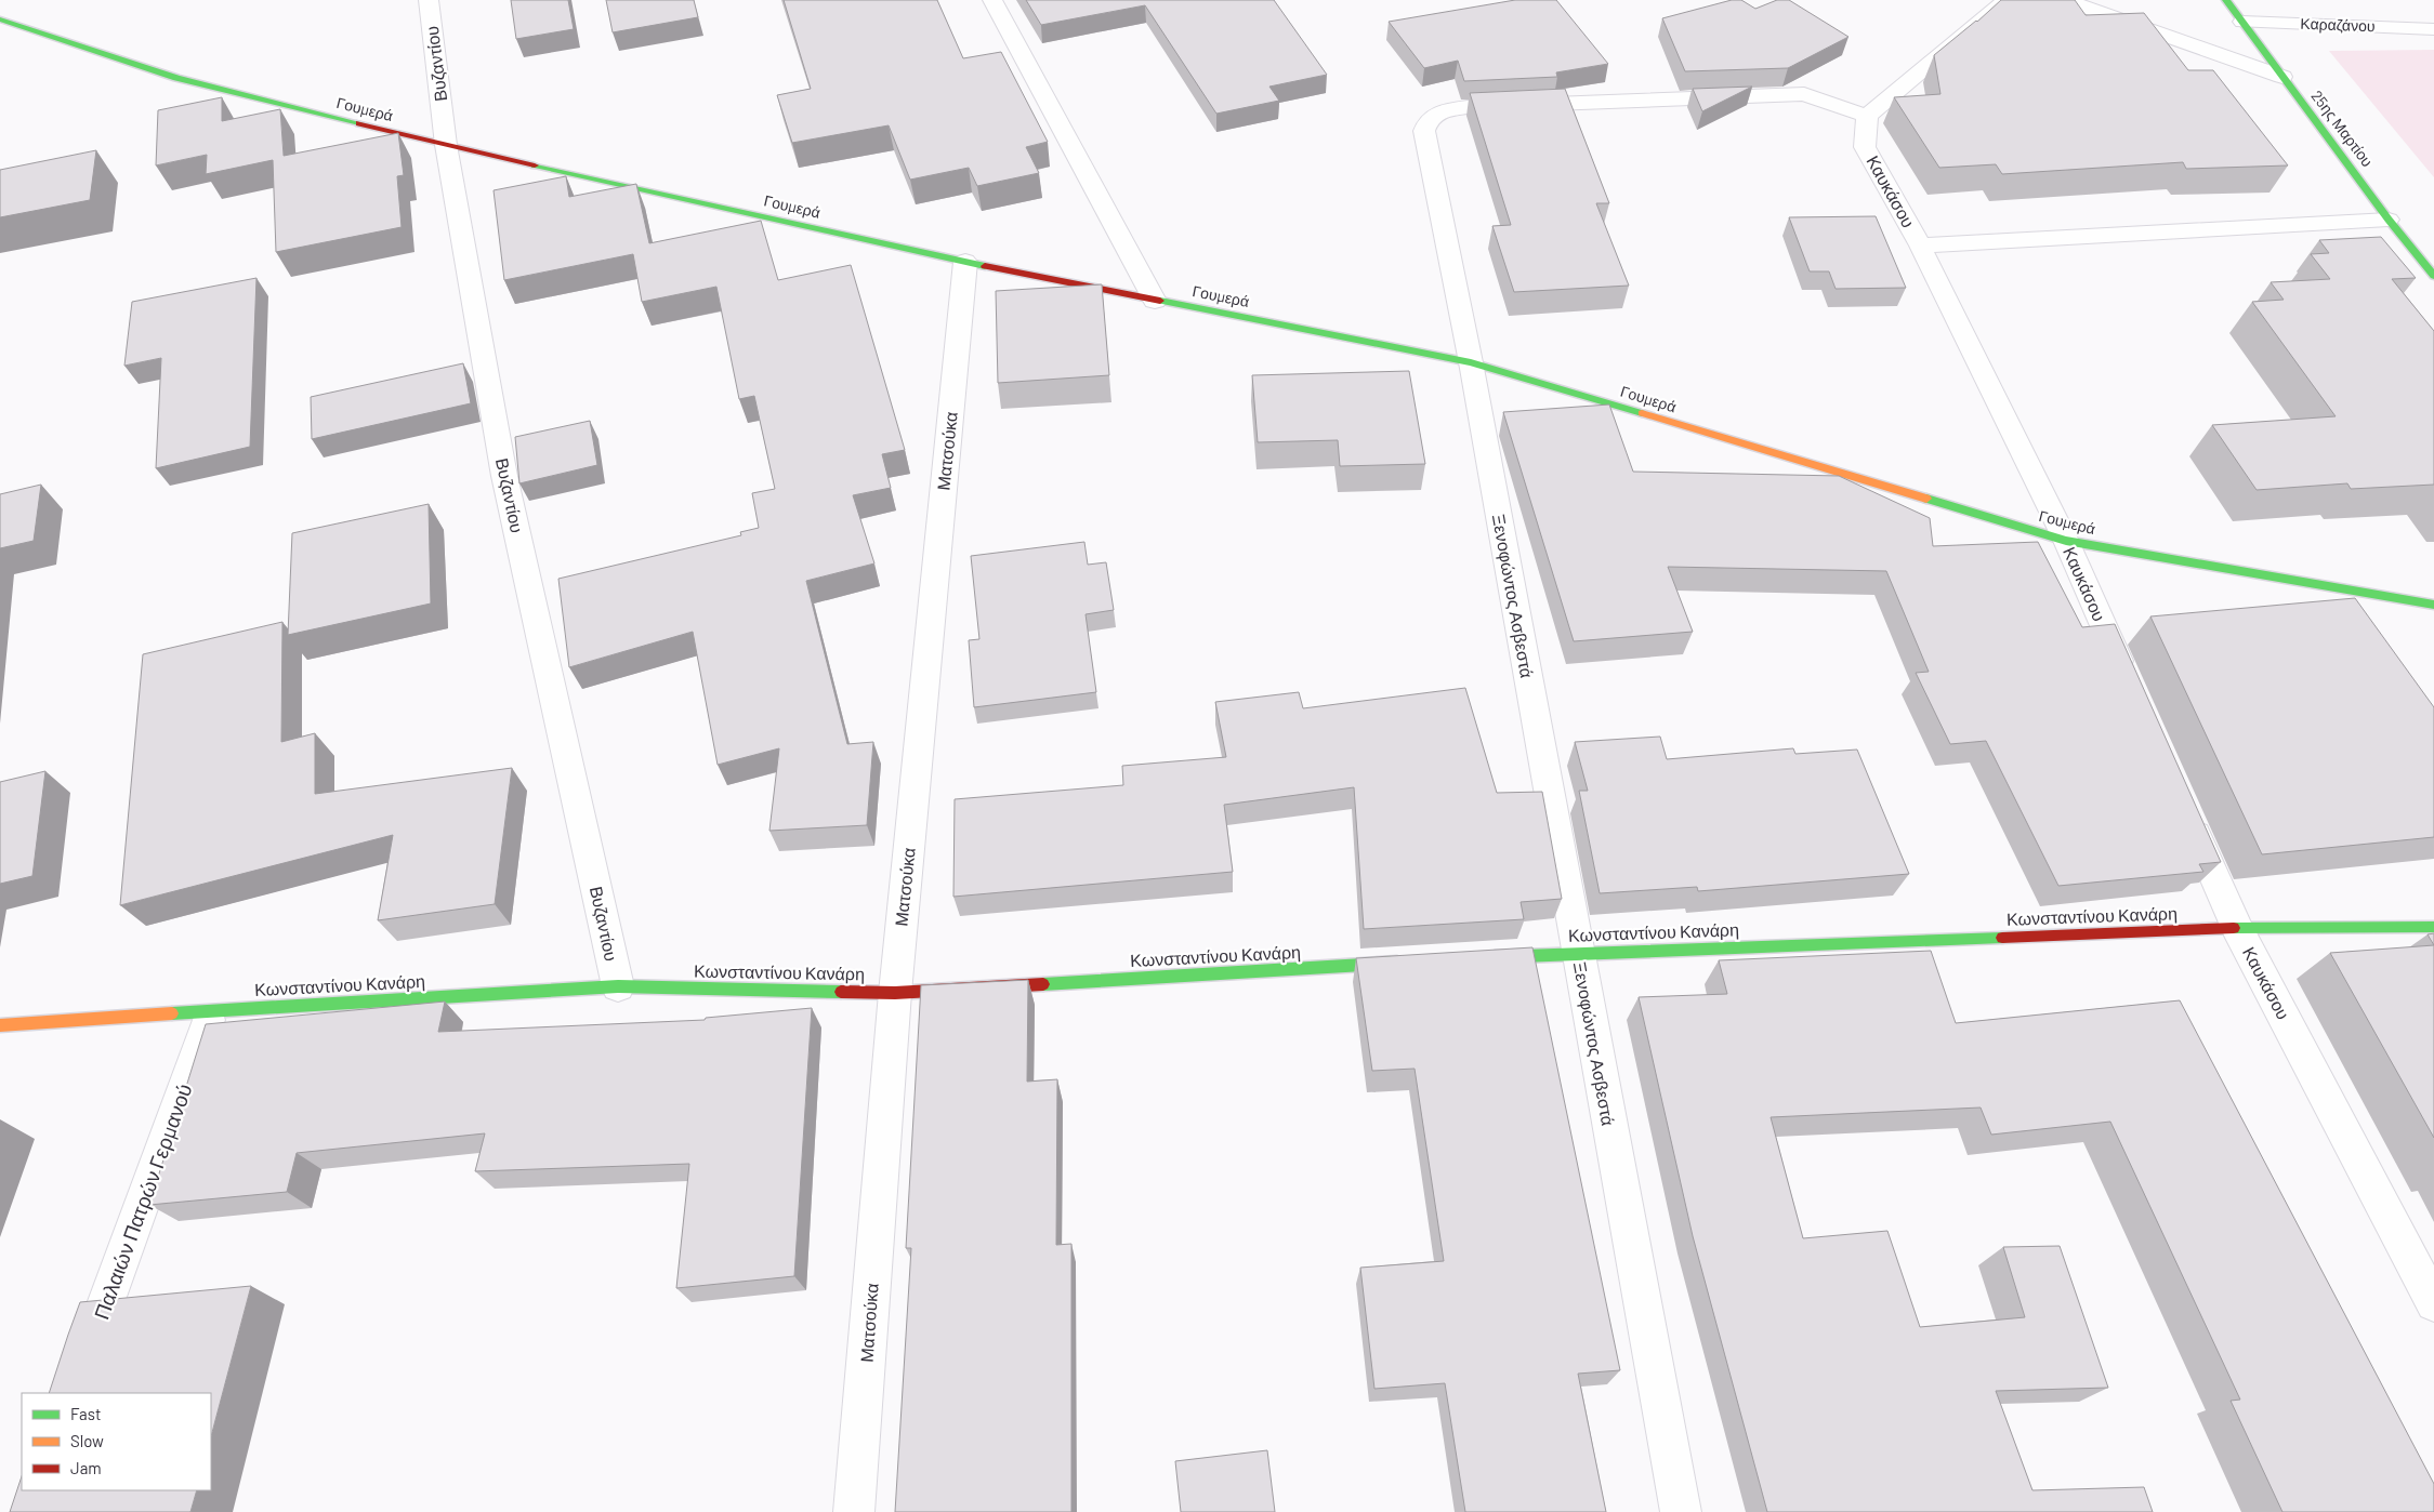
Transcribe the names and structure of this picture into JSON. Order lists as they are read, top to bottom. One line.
{"streets":{"street":["Καραζάνου","Βυζαντίου","Γουμερά","25ης Μαρτίου","Καυκάσου","Ματσούκα","Ξενοφώντος Ασβεστά","Κωνσταντίνου Κανάρη","Παλαιών Πατρών Γερμανού"]},"crossings":[["Καραζάνου","25ης Μαρτίου"],["Βυζαντίου","Γουμερά"],["Βυζαντίου","Κωνσταντίνου Κανάρη"],["Γουμερά","Καυκάσου"],["Γουμερά","Ματσούκα"],["Γουμερά","Ξενοφώντος Ασβεστά"],["Καυκάσου","Ξενοφώντος Ασβεστά"],["Καυκάσου","Κωνσταντίνου Κανάρη"],["Ματσούκα","Κωνσταντίνου Κανάρη"],["Ξενοφώντος Ασβεστά","Κωνσταντίνου Κανάρη"],["Κωνσταντίνου Κανάρη","Παλαιών Πατρών Γερμανού"]],"legend":["Fast","Slow","Jam"]}
